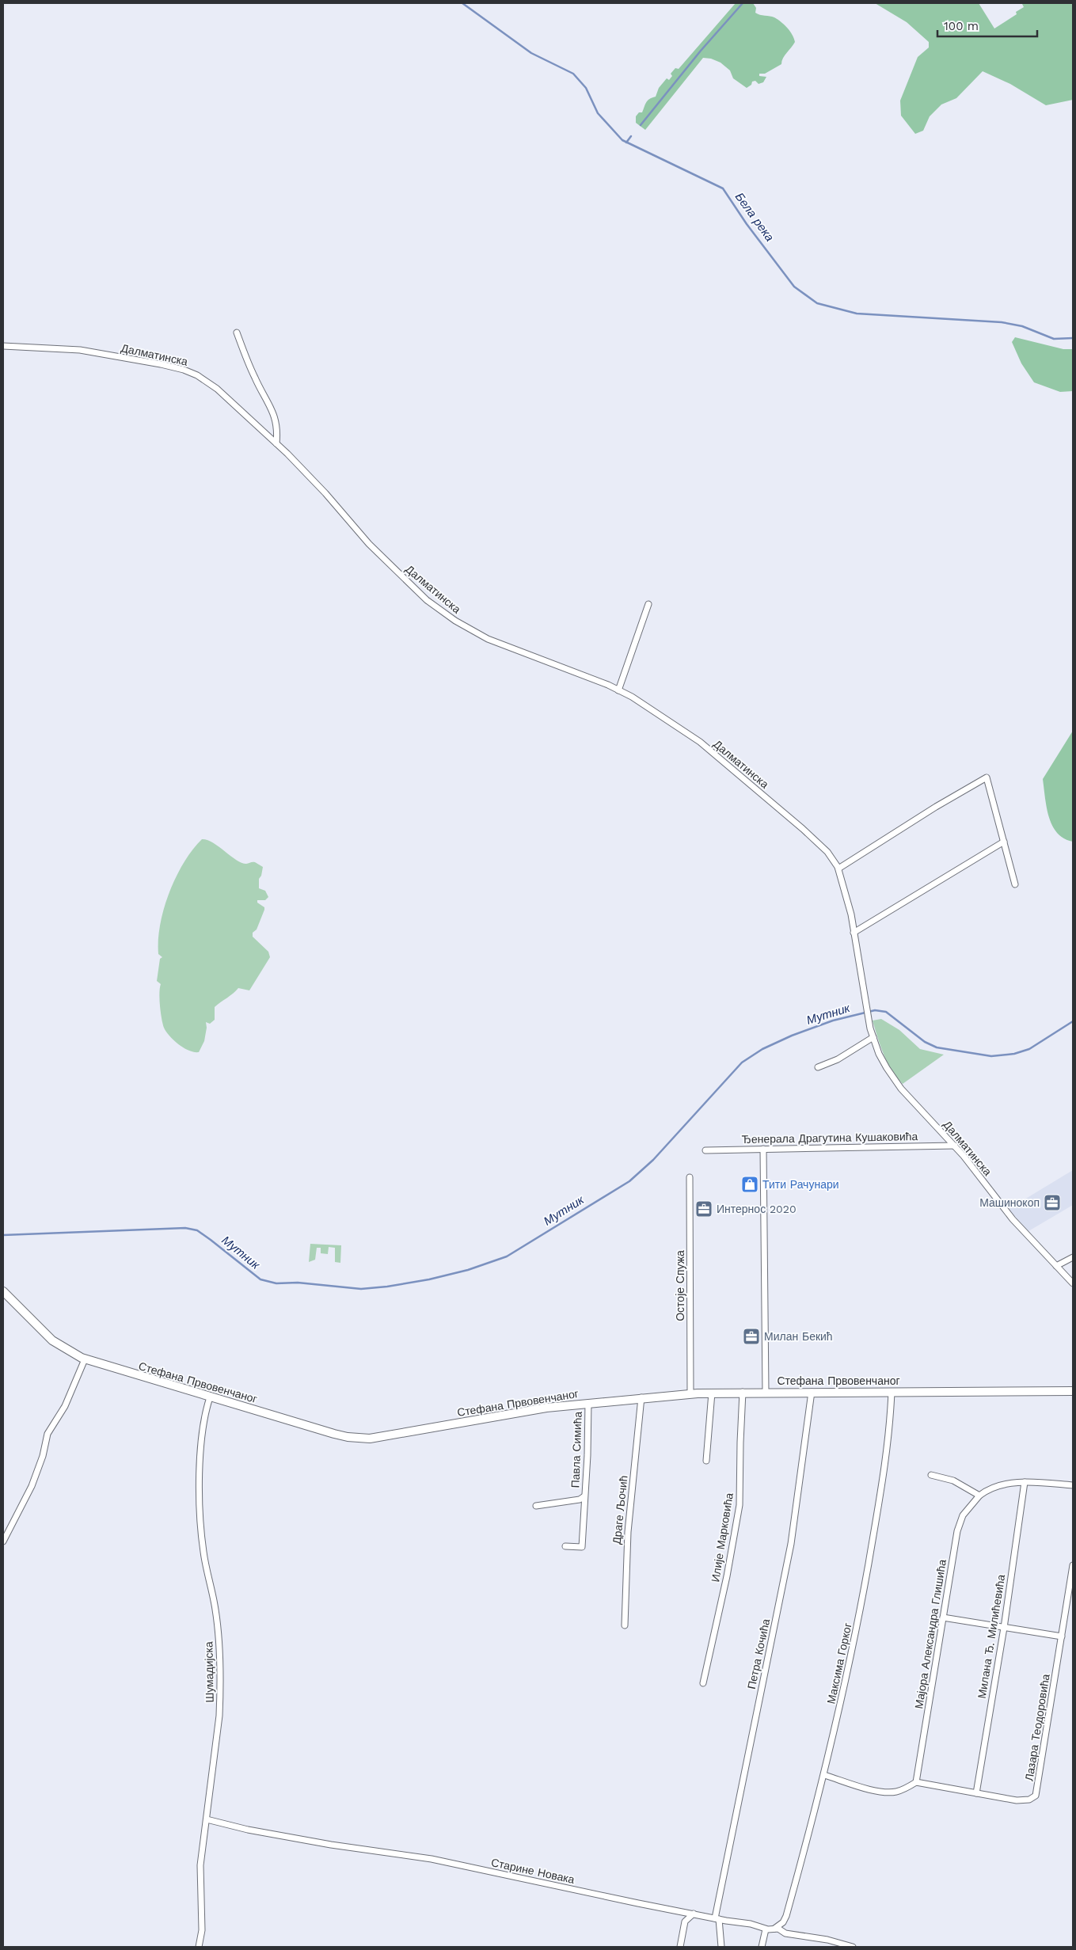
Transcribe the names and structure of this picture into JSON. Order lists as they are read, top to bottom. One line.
{"streets":{"street":["Далматинска","Ђенерала Драгутина Кушаковића","Остоје Спужа","Стефана Првовенчаног","Павла Симића","Драге Љочић","Илије Марковића","Мајора Александра Глишића","Милана Ђ. Милићевића","Петра Кочића","Максима Горког","Шумадијска","Лазара Теодоровића","Старине Новака"]},"crossings":[["Далматинска","Ђенерала Драгутина Кушаковића"],["Остоје Спужа","Стефана Првовенчаног"],["Стефана Првовенчаног","Павла Симића"],["Стефана Првовенчаног","Драге Љочић"],["Стефана Првовенчаног","Илије Марковића"],["Стефана Првовенчаног","Петра Кочића"],["Стефана Првовенчаног","Максима Горког"],["Стефана Првовенчаног","Шумадијска"],["Мајора Александра Глишића","Лазара Теодоровића"],["Милана Ђ. Милићевића","Лазара Теодоровића"],["Петра Кочића","Старине Новака"],["Максима Горког","Старине Новака"],["Шумадијска","Старине Новака"]],"water":["Бела река","Мутник"],"places":{"shop":["Тити Рачунари"],"office":["Машинокоп","Интернос 2020","Милан Бекић"]},"scale_bar":"100 m"}
